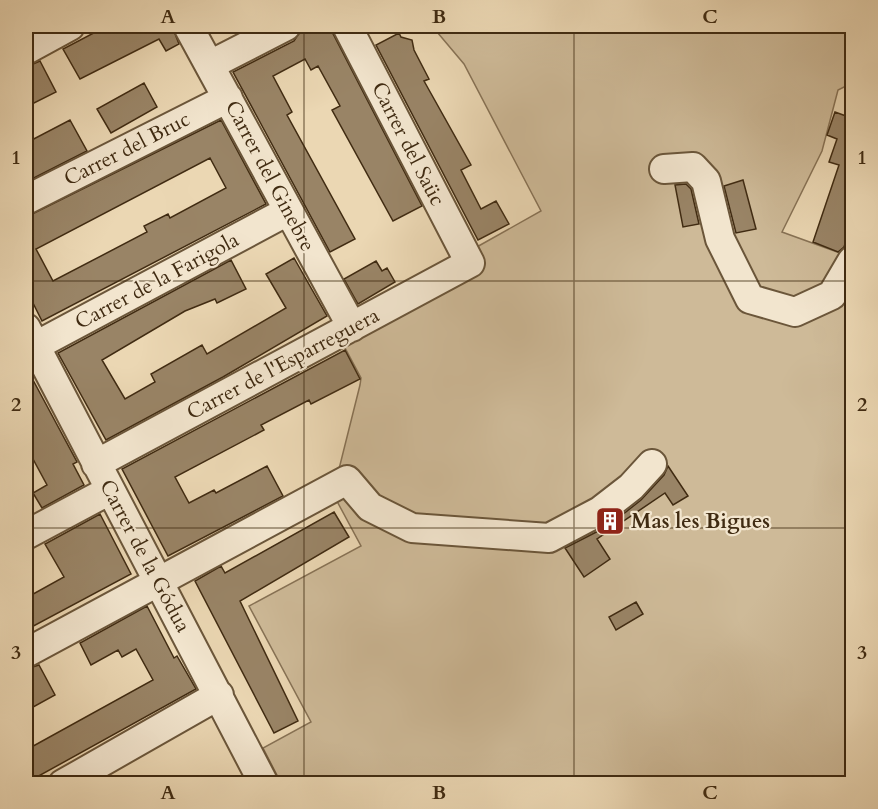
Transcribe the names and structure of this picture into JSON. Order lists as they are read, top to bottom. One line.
{"streets":{"street":["Carrer del Saüc","Carrer del Bruc","Carrer del Ginebre","Carrer de la Farigola","Carrer de l'Esparreguera","Carrer de la Gódua"]},"crossings":[["Carrer del Saüc","Carrer de l'Esparreguera"],["Carrer del Bruc","Carrer del Ginebre"],["Carrer del Ginebre","Carrer de la Farigola"],["Carrer del Ginebre","Carrer de l'Esparreguera"],["Carrer de la Farigola","Carrer de la Gódua"],["Carrer de l'Esparreguera","Carrer de la Gódua"]],"places":{"building":["Mas les Bigues"]},"grid":{"columns":["A","B","C"],"rows":["1","2","3"]}}
